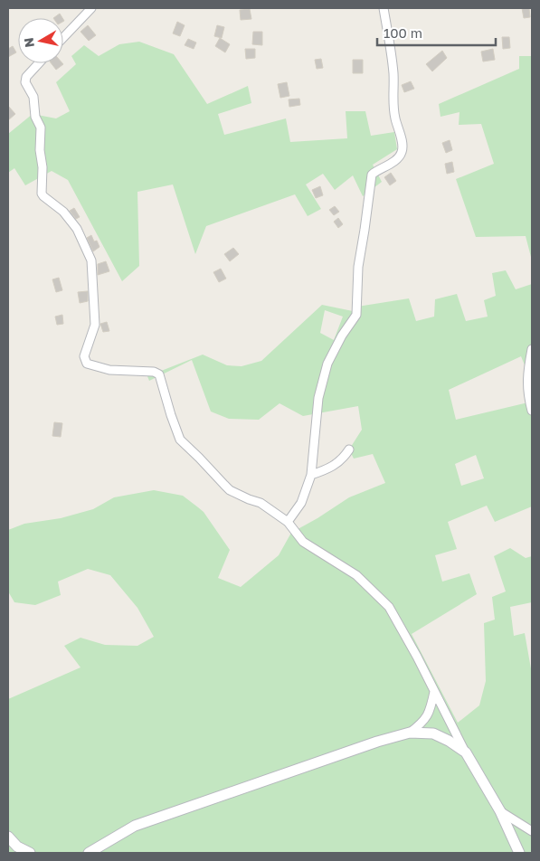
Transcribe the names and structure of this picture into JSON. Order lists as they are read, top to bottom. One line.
{"scale_bar":"100 m","north":"left"}
